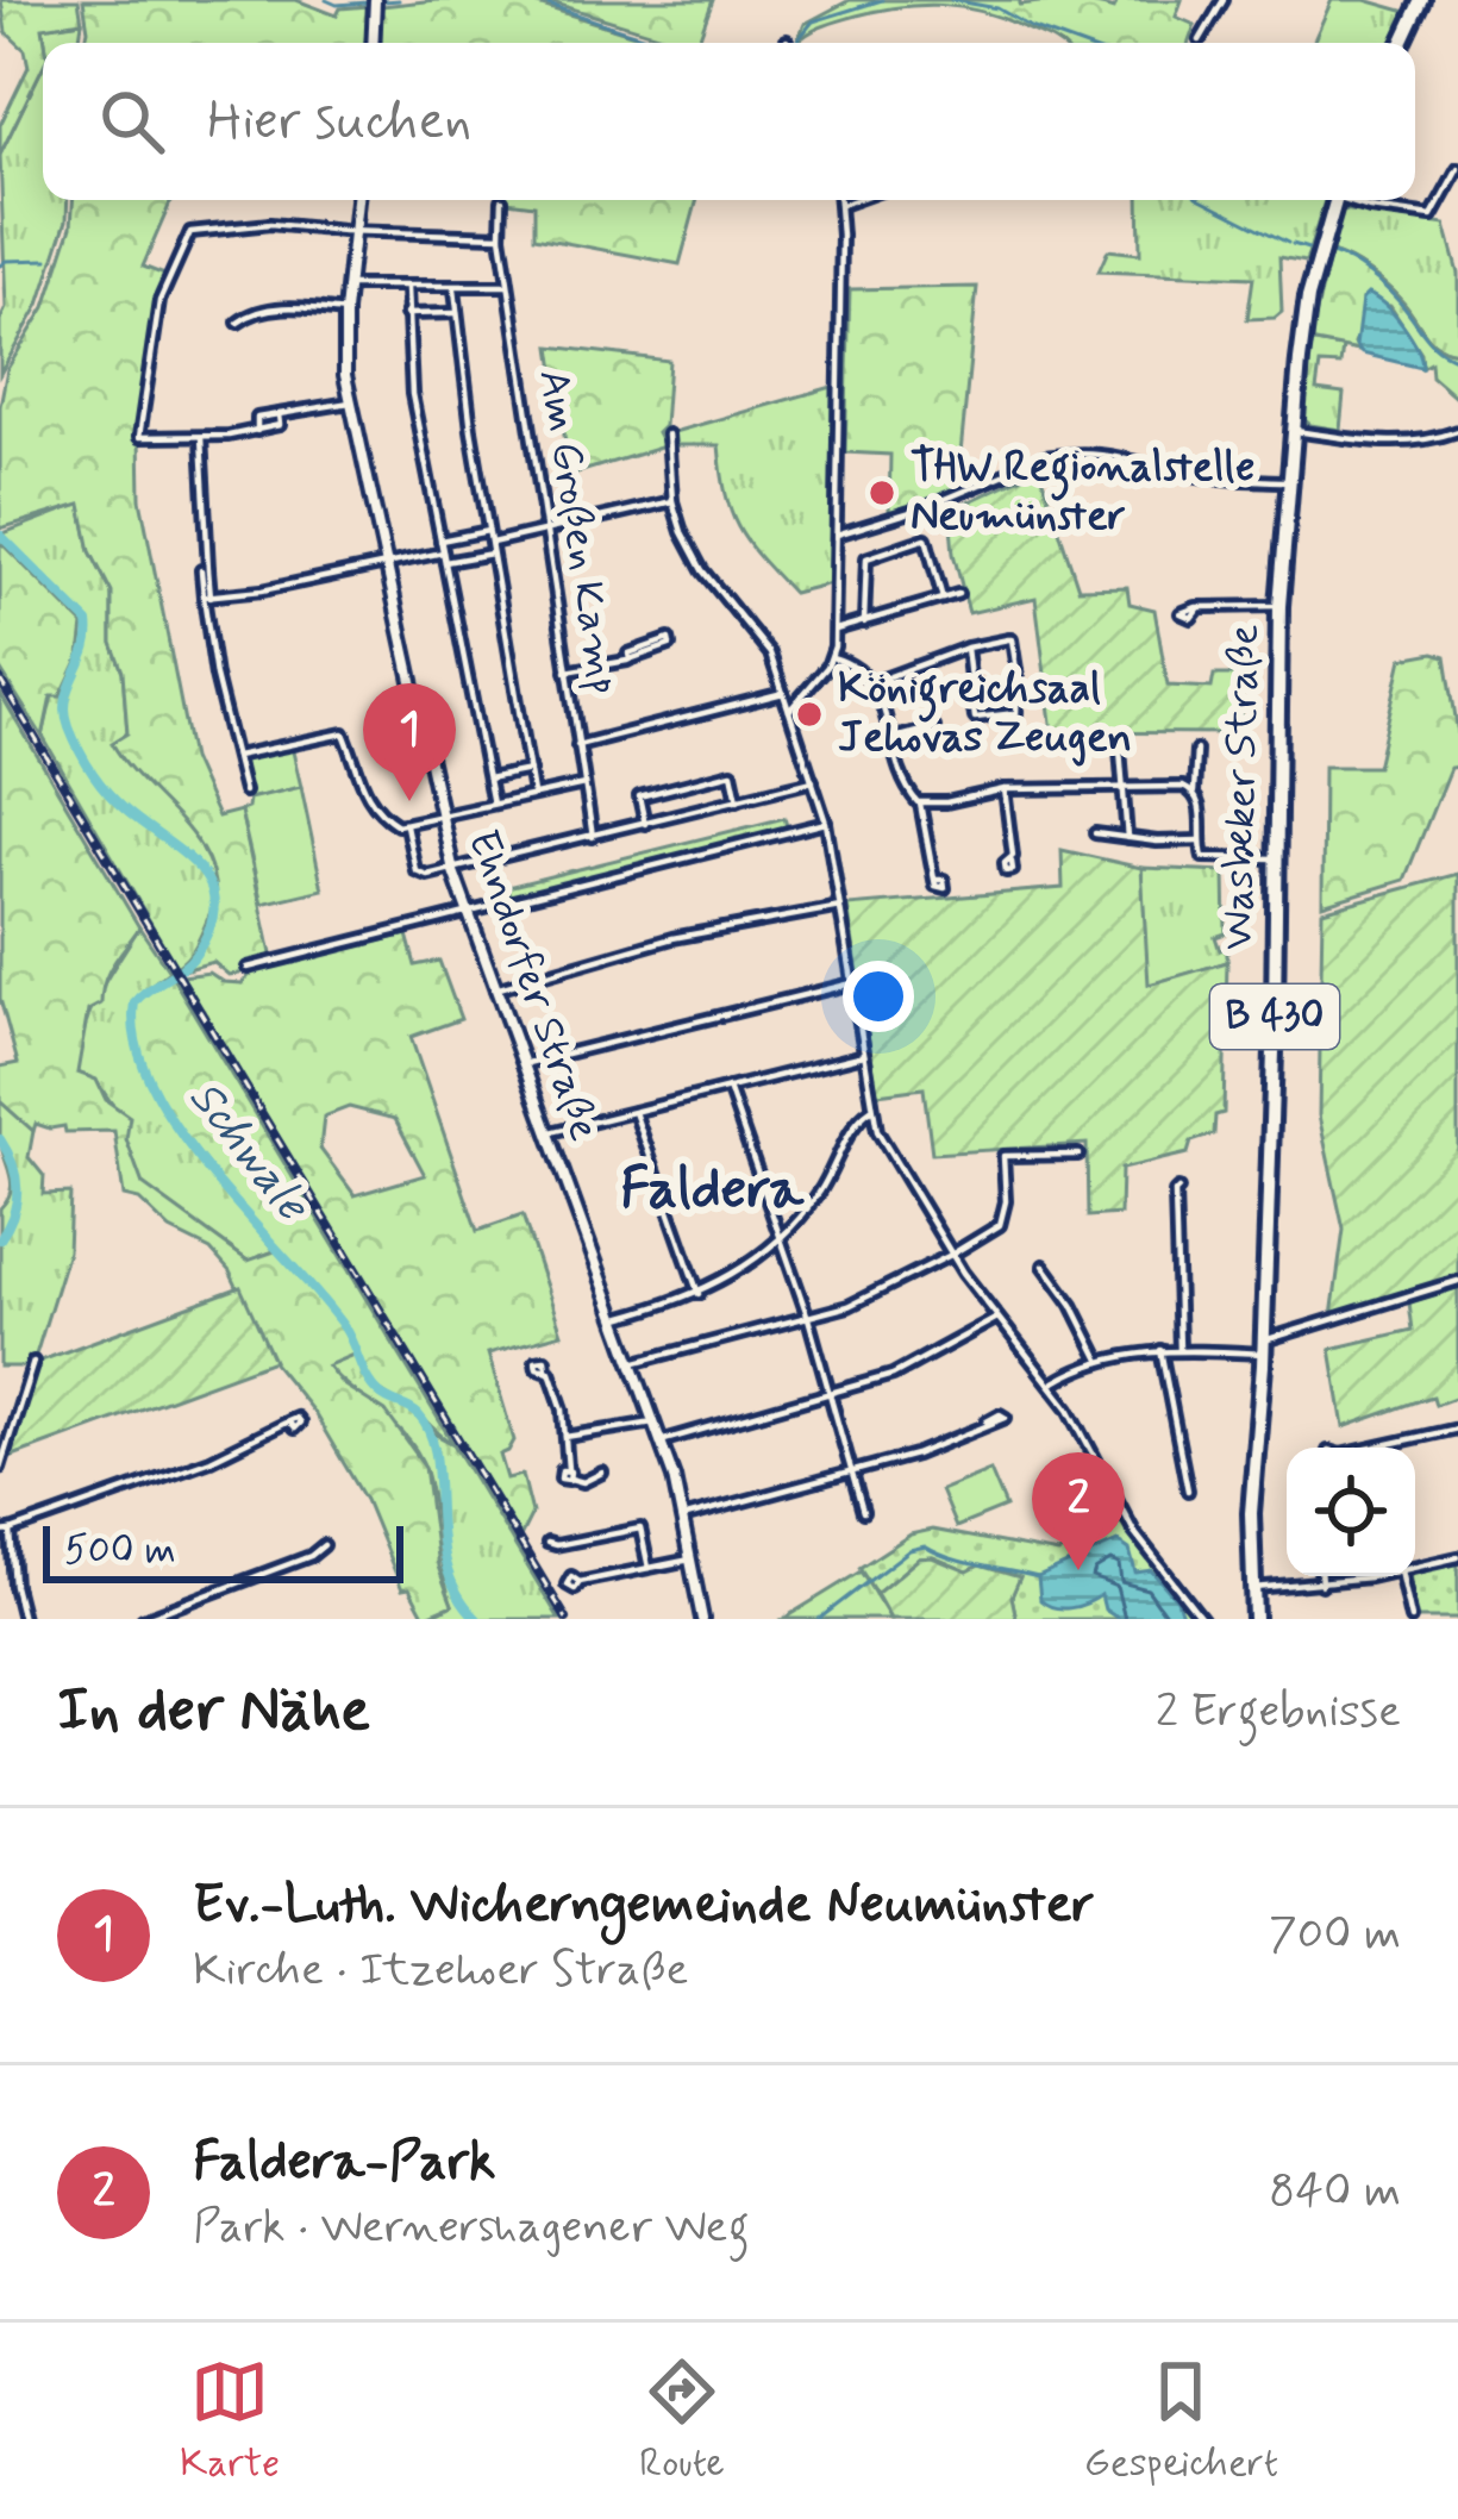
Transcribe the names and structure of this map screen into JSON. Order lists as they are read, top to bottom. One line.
{"streets":{"main road":["Wasbeker Straße","B 430"],"street":["Am Großen Kamp","Ehndorfer Straße"]},"districts":["Faldera"],"water":["Schwale"],"places":["THW Regionalstelle Neumünster","Königreichsaal Jehovas Zeugen"],"scale_bar":"500 m","page":{"search":"Hier suchen","pins":["1","2"],"scale":"500 m","heading":["In der Nähe","2 Ergebnisse"],"list":[{"mark":"1","name":"Ev.-Luth. Wicherngemeinde Neumünster","note":"Kirche · Itzehoer Straße","value":"700 m"},{"mark":"2","name":"Faldera-Park","note":"Park · Wernershagener Weg","value":"840 m"}],"nav":["Karte","Route","Gespeichert"]}}
